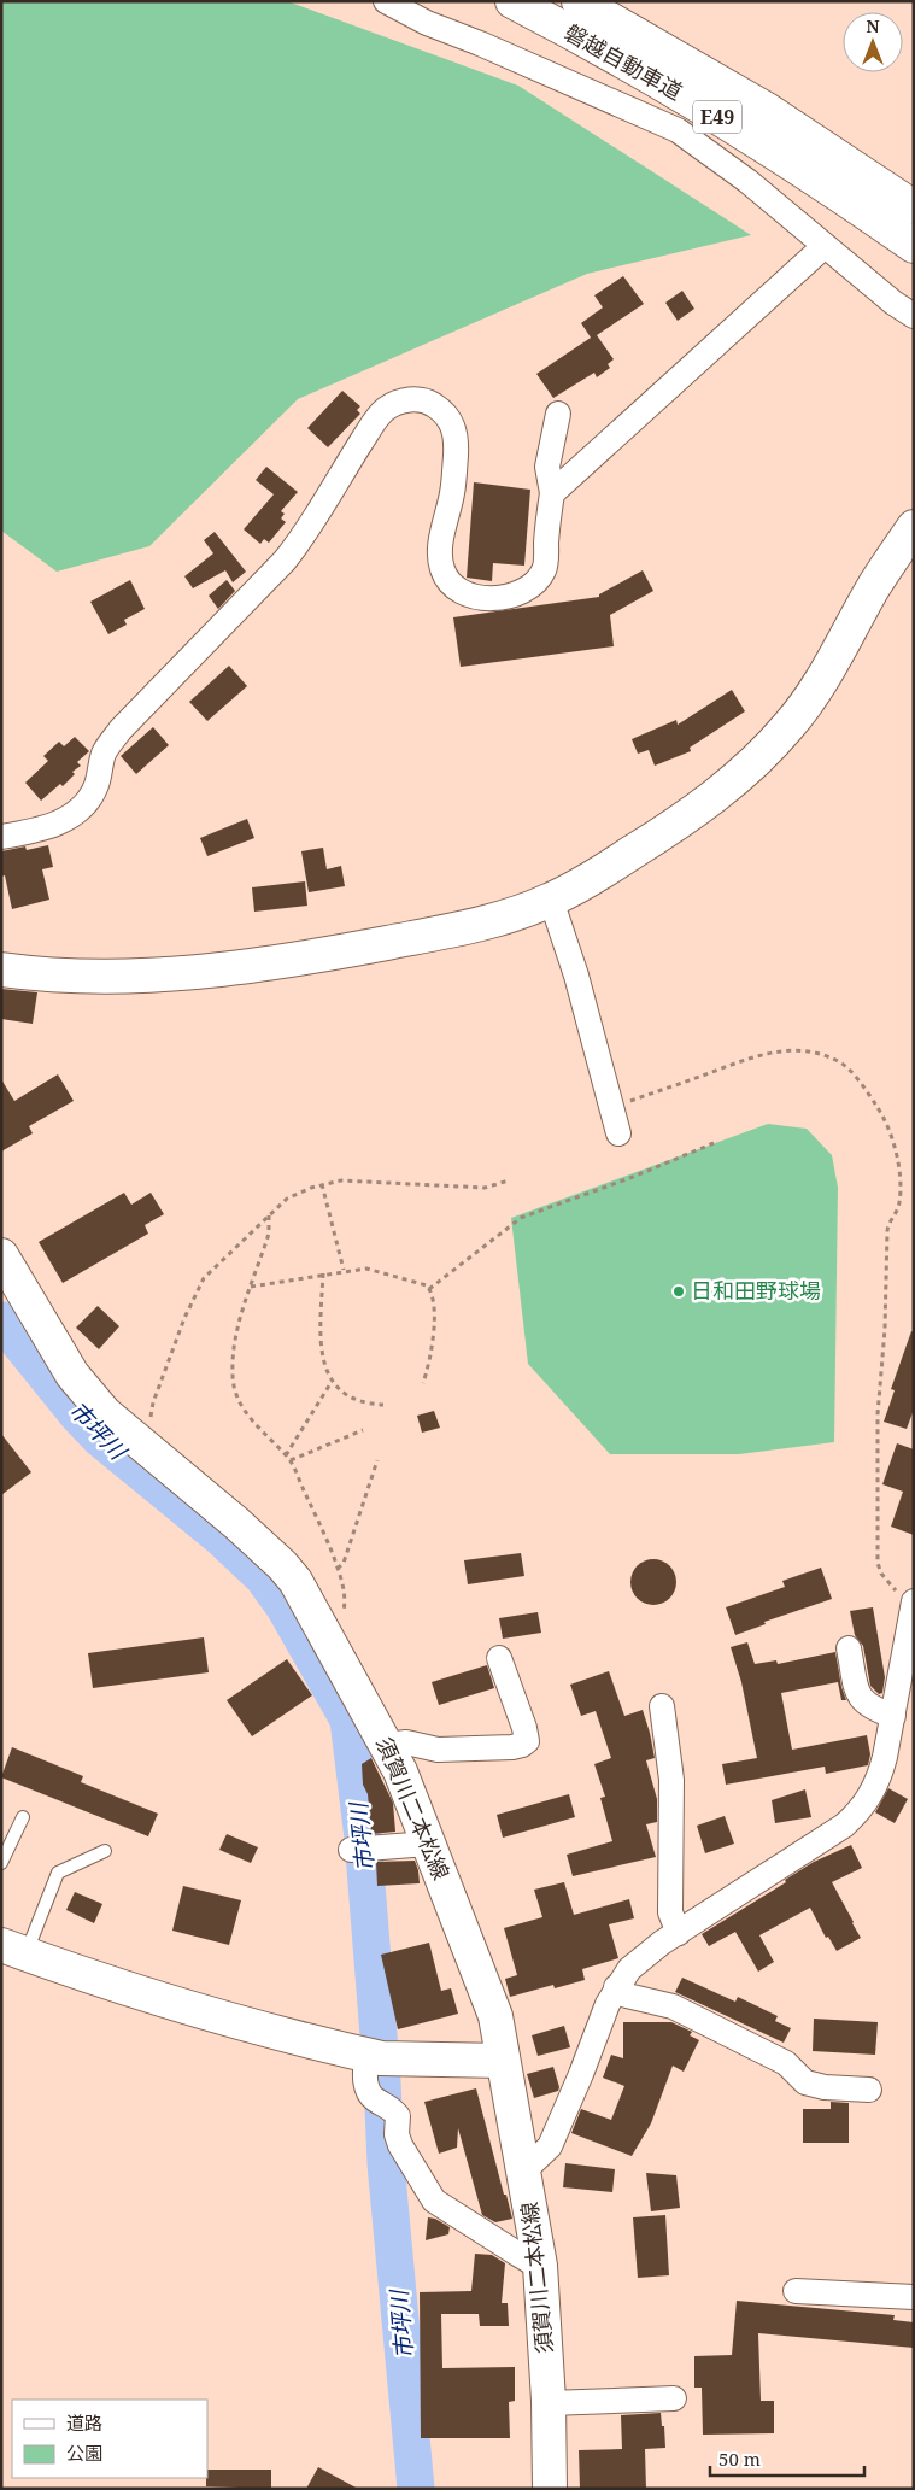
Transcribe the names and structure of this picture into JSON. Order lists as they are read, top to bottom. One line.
{"streets":{"main road":["磐越自動車道","E49","須賀川二本松線"]},"water":["市坪川"],"places":["日和田野球場"],"legend":["道路","公園"],"scale_bar":"50 m","north":"top"}
